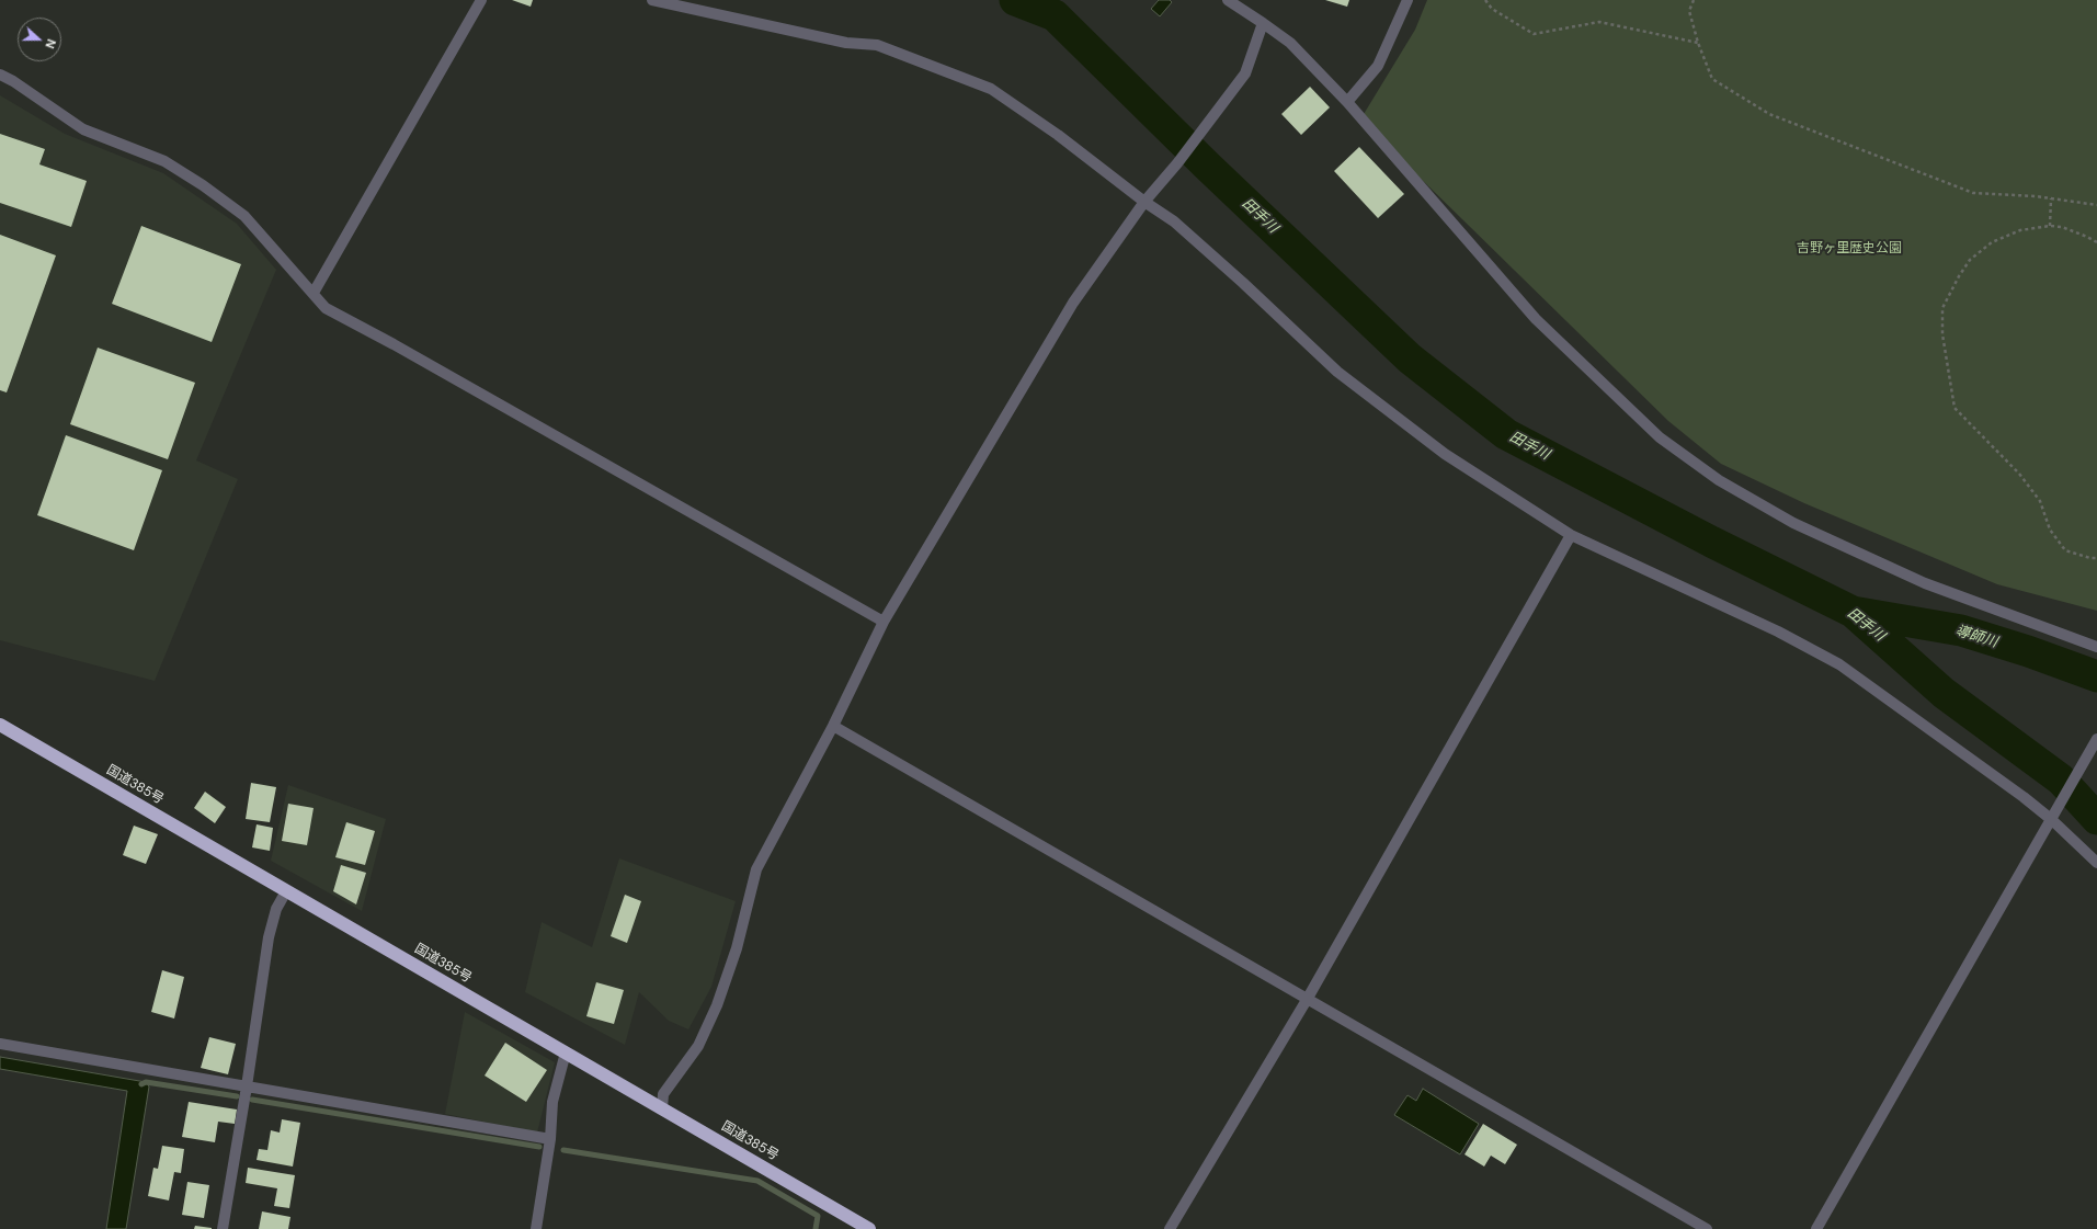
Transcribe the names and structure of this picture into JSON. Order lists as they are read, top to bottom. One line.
{"streets":{"highway":["国道385号"]},"water":["田手川","導師川"],"parks":["吉野ヶ里歴史公園"],"north":"right"}
